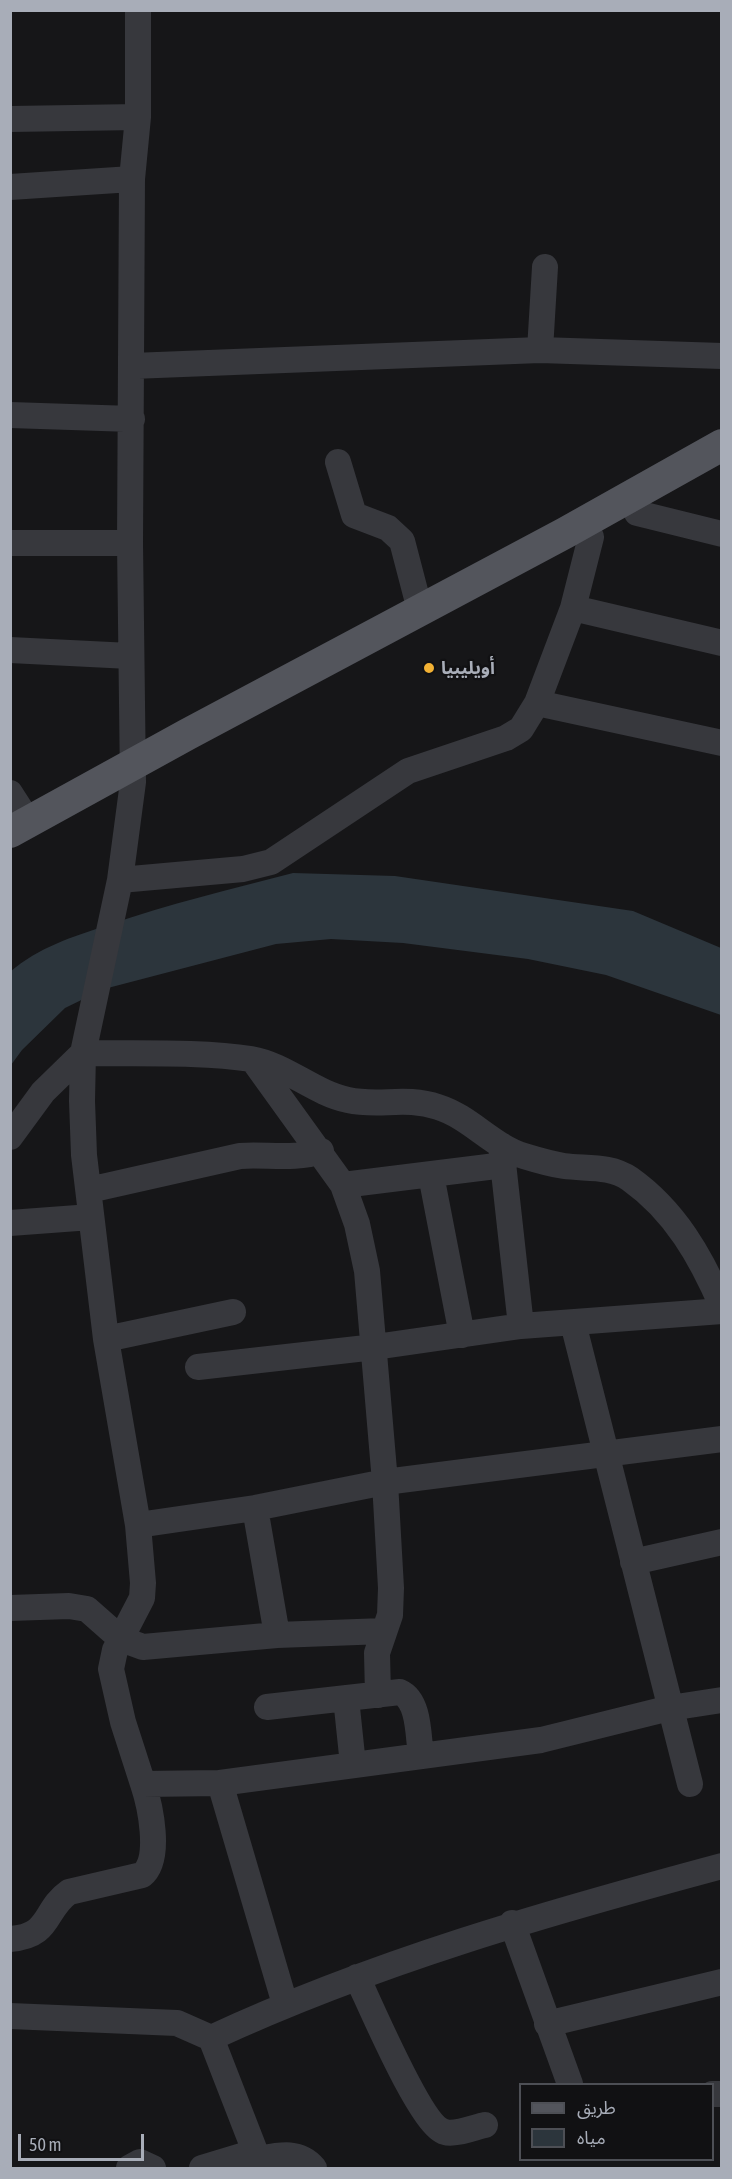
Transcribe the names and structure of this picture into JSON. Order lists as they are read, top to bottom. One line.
{"places":["أويليبيا"],"legend":["طريق","مياه"],"scale_bar":"50 m"}
